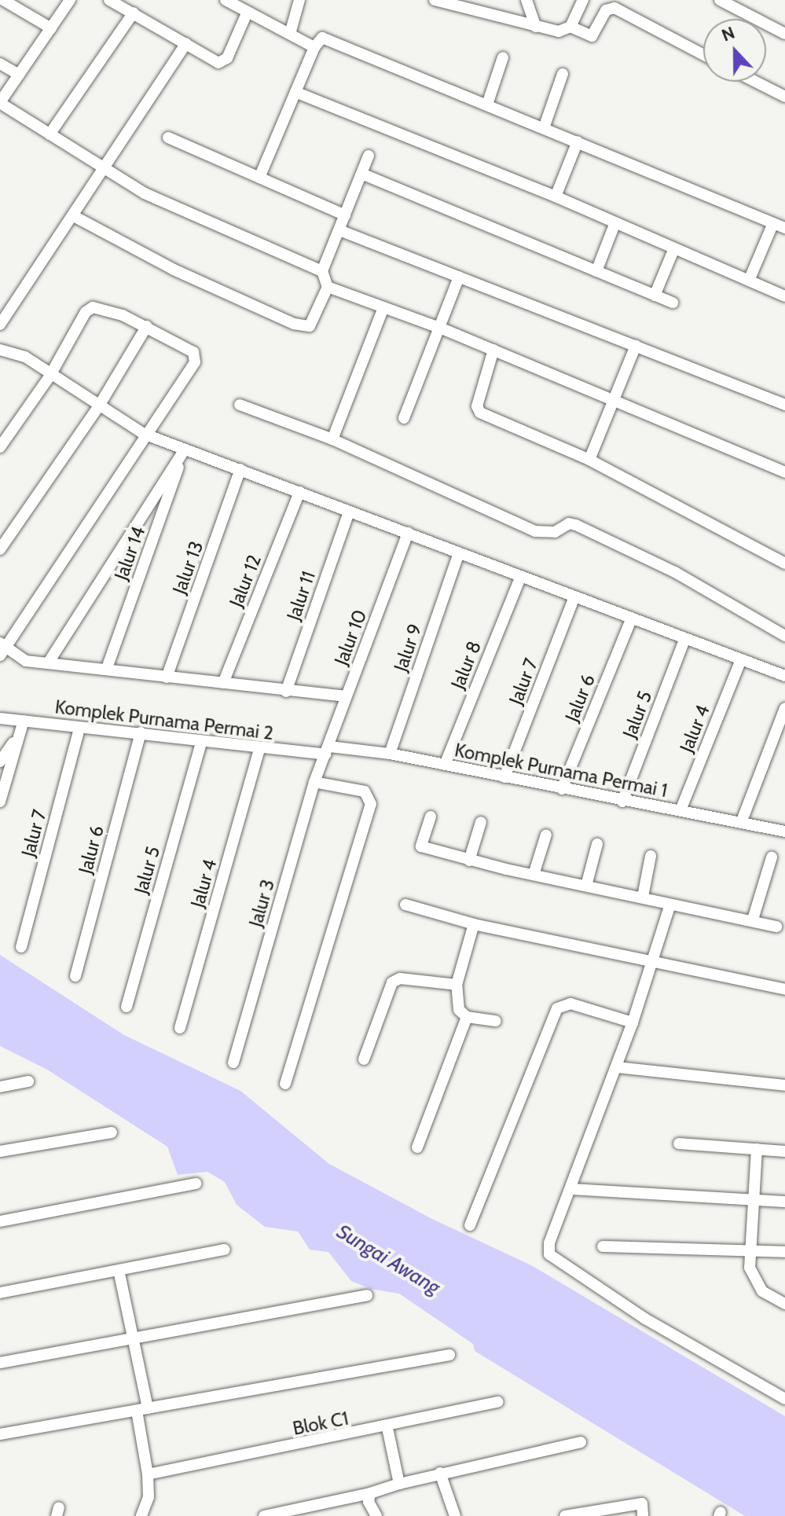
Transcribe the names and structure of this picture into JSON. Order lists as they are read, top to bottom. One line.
{"streets":{"street":["Jalur 14","Jalur 13","Jalur 12","Jalur 11","Jalur 10","Jalur 9","Jalur 8","Jalur 7","Jalur 6","Jalur 5","Komplek Purnama Permai 2","Jalur 4","Komplek Purnama Permai 1","Jalur 3","Blok C1"]},"crossings":[["Jalur 10","Komplek Purnama Permai 2"],["Jalur 10","Komplek Purnama Permai 1"],["Jalur 10","Jalur 3"],["Jalur 9","Komplek Purnama Permai 1"],["Jalur 8","Komplek Purnama Permai 1"],["Jalur 7","Komplek Purnama Permai 2"],["Jalur 7","Komplek Purnama Permai 1"],["Jalur 6","Komplek Purnama Permai 2"],["Jalur 6","Komplek Purnama Permai 1"],["Jalur 5","Komplek Purnama Permai 2"],["Jalur 5","Komplek Purnama Permai 1"],["Komplek Purnama Permai 2","Jalur 4"],["Komplek Purnama Permai 2","Komplek Purnama Permai 1"],["Komplek Purnama Permai 2","Jalur 3"],["Jalur 4","Komplek Purnama Permai 1"],["Komplek Purnama Permai 1","Jalur 3"]],"water":["Sungai Awang"],"north":"top"}
